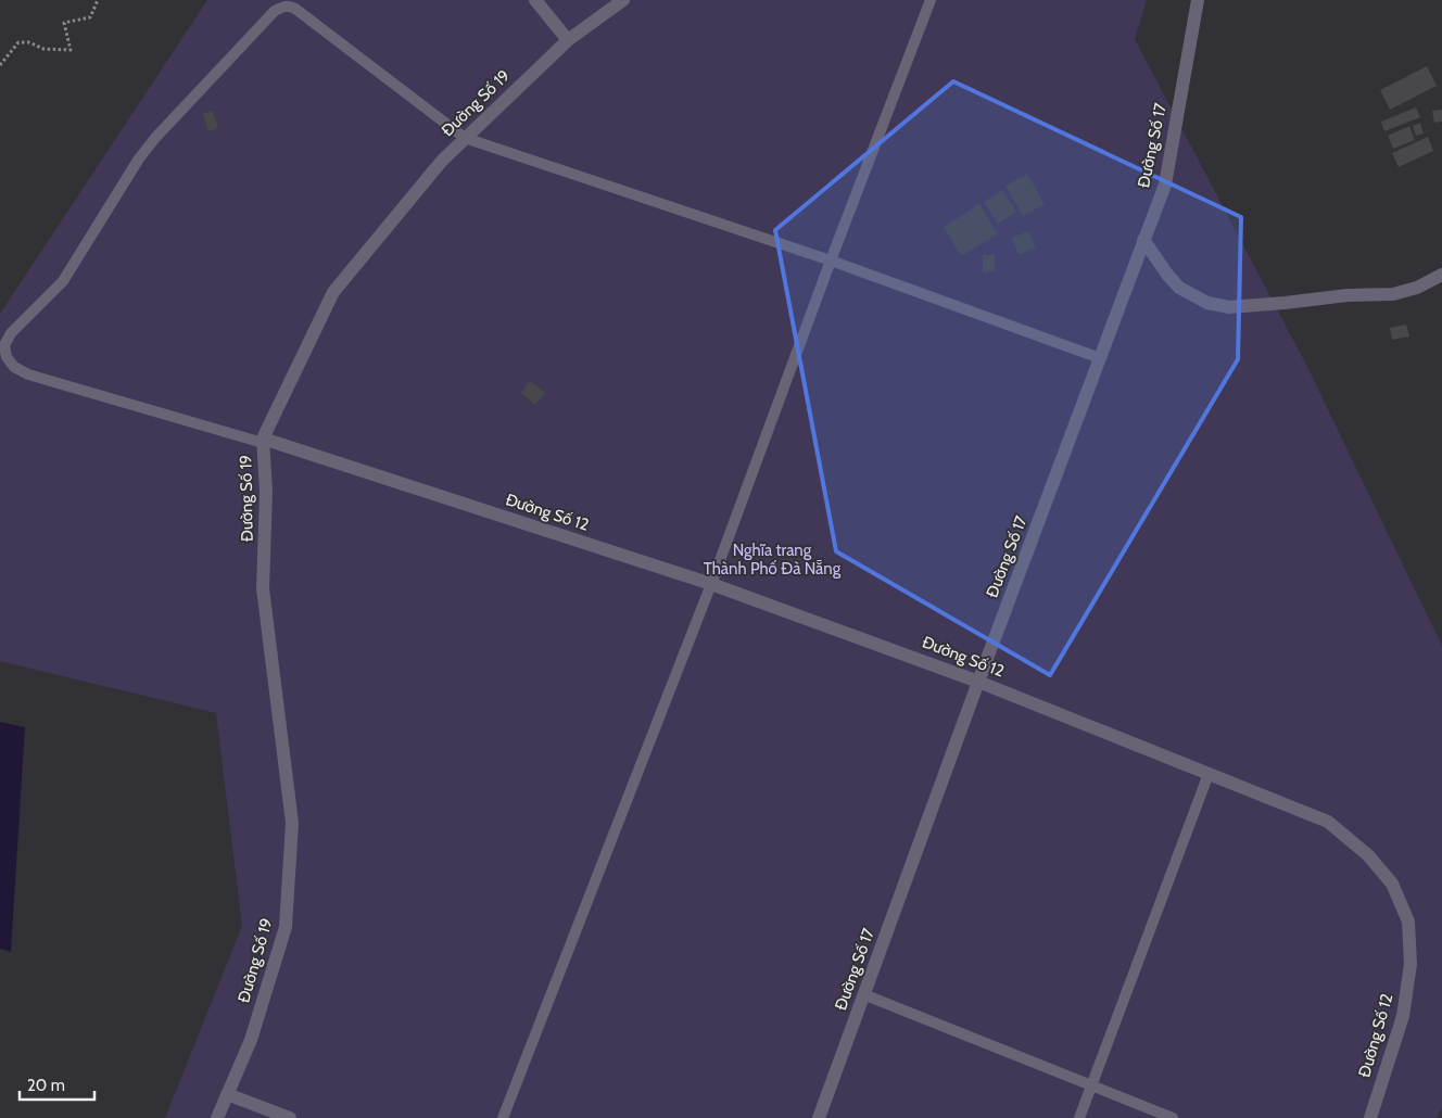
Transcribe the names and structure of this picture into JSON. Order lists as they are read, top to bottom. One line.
{"streets":{"street":["Đường Số 19","Đường Số 17","Đường Số 12"]},"crossings":[["Đường Số 19","Đường Số 12"],["Đường Số 17","Đường Số 12"]],"parks":["Nghĩa trang Thành Phố Đà Nẵng"],"scale_bar":"20 m"}
